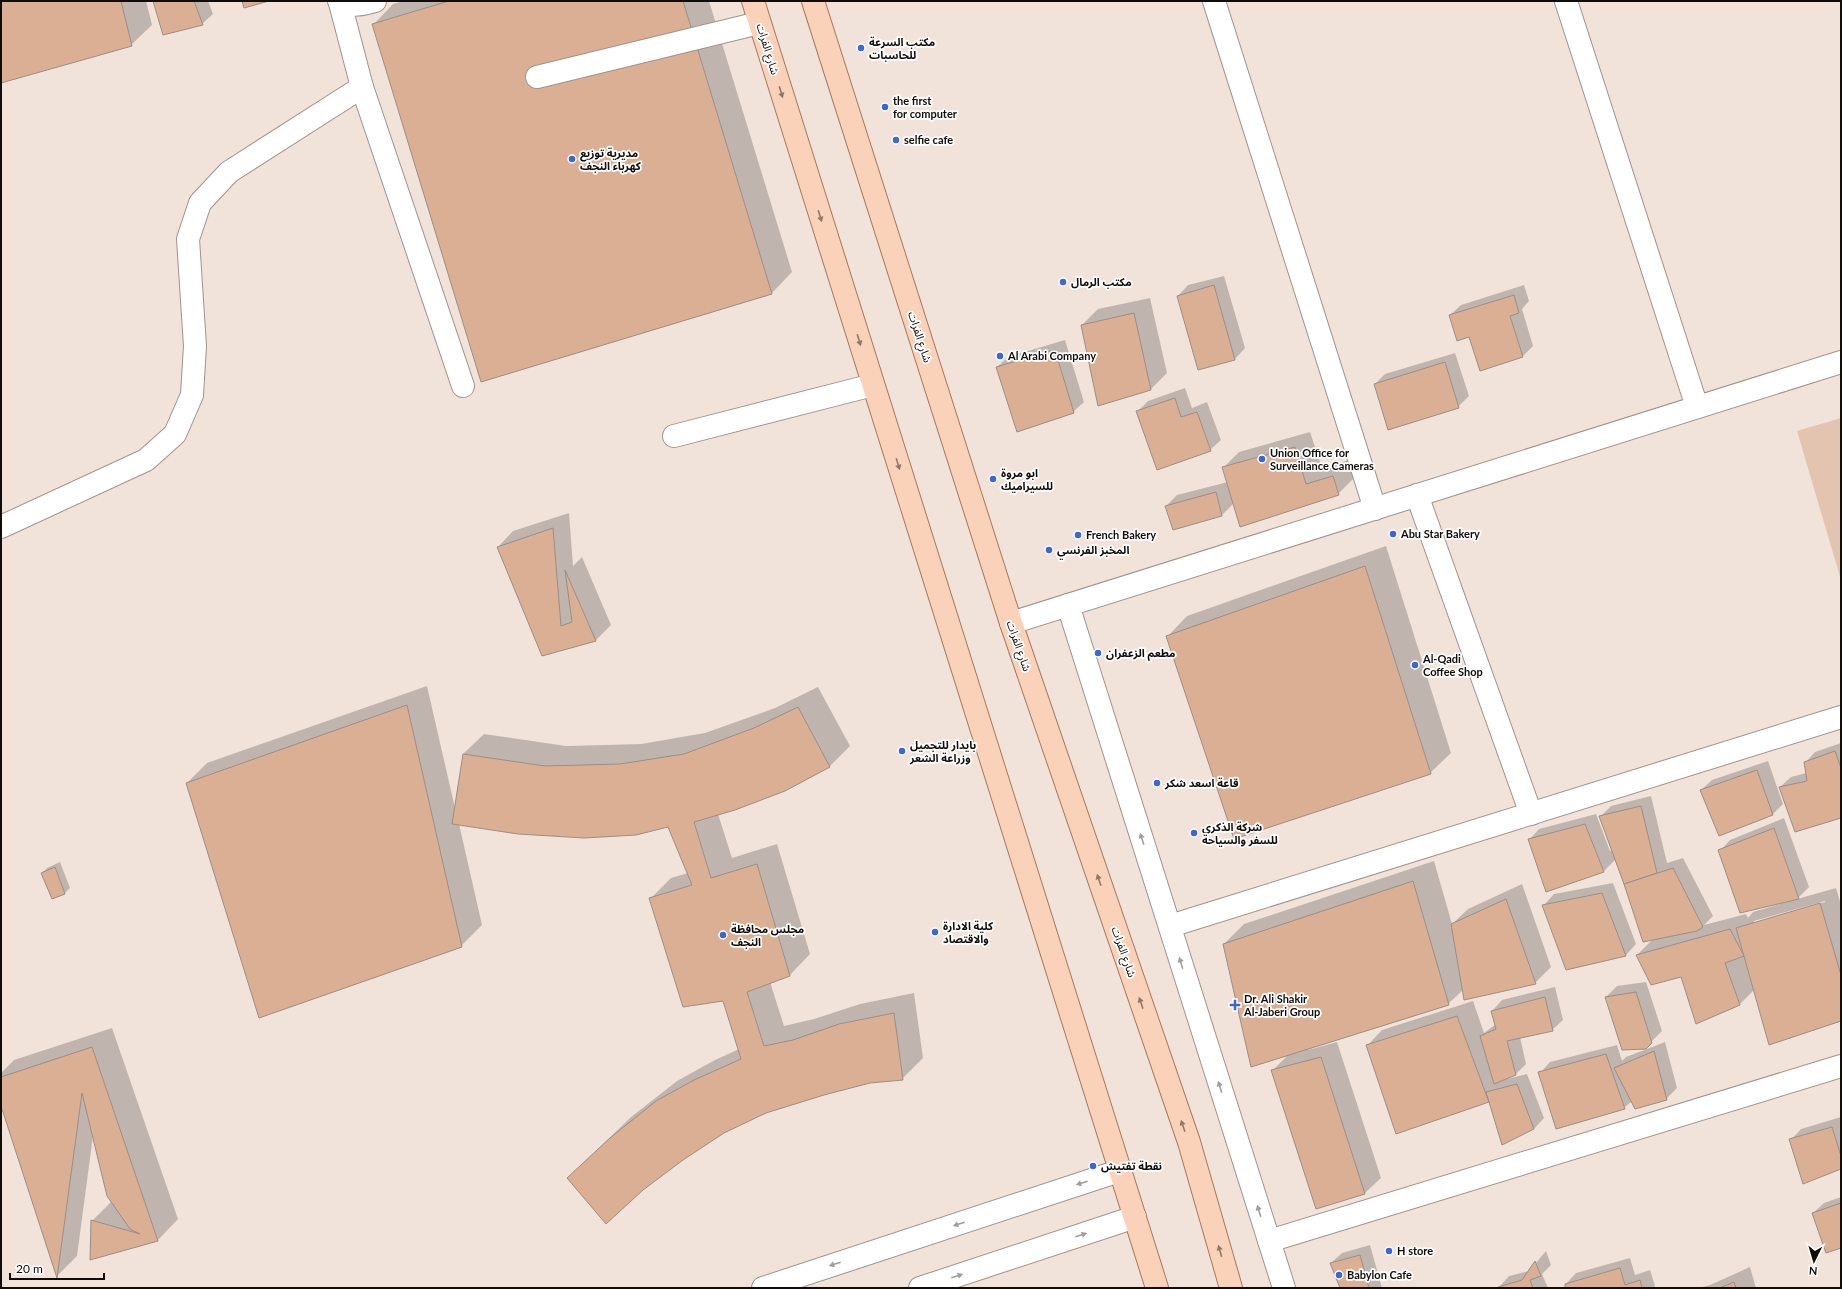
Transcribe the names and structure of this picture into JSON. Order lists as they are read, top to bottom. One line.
{"streets":{"main road":["شارع الفرات"]},"places":{"other":["مكتب السرعة للحاسبات","the first for computer","selfie cafe","مديرية توزيع كهرباء النجف","مكتب الرمال","Al Arabi Company","Union Office for Surveillance Cameras","ابو مروة للسيراميك","Abu Star Bakery","French Bakery","المخبز الفرنسي","مطعم الزعفران","Al-Qadi Coffee Shop","بايدار للتجميل وزراعة الشعر","قاعة اسعد شكر","شركة الذكرى للسفر والسياحة","كلية الادارة والاقتصاد","مجلس محافظة النجف","نقطة تفتيش","H store","Babylon Cafe"],"health":["Dr. Ali Shakir Al-Jaberi Group"]},"scale_bar":"20 m","north":"bottom"}
